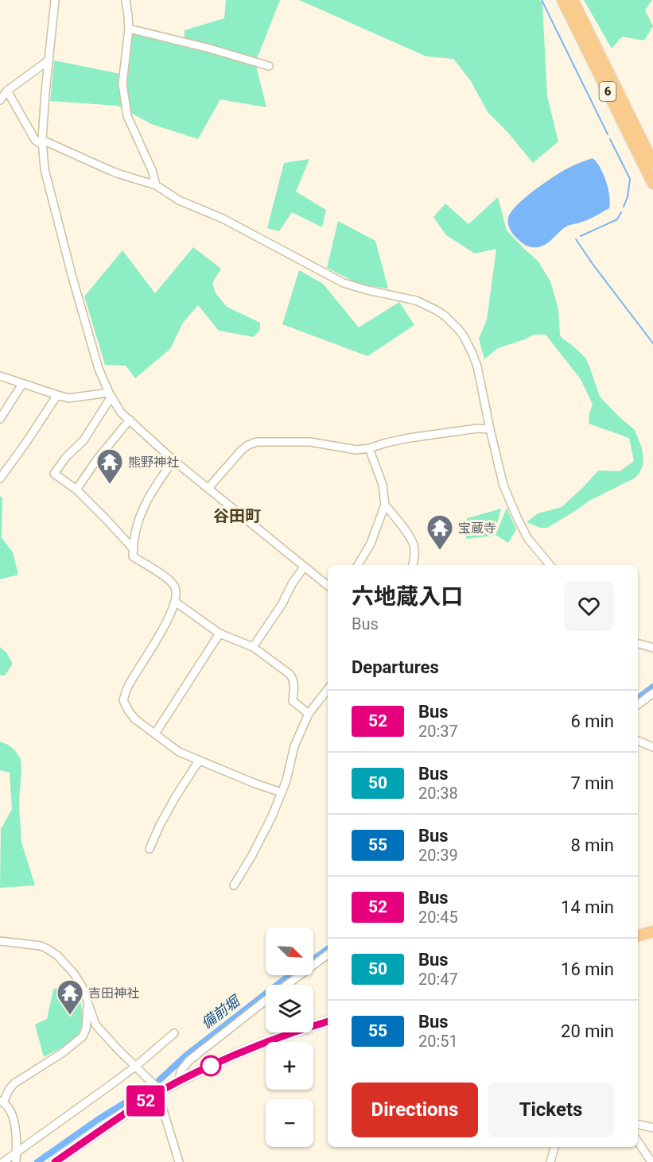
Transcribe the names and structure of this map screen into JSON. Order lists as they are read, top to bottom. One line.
{"streets":{"highway":["6"]},"districts":["谷田町"],"water":["備前堀"],"places":{"temple":["熊野神社","宝蔵寺","吉田神社"]},"lines":["bus line 52"],"north":"bottom right","page":{"on_map":"52","heading":[["六地蔵入口","Bus"],"Departures"],"list":[{"mark":"52","name":"Bus","note":"20:37","value":"6 min"},{"mark":"50","name":"Bus","note":"20:38","value":"7 min"},{"mark":"55","name":"Bus","note":"20:39","value":"8 min"},{"mark":"52","name":"Bus","note":"20:45","value":"14 min"},{"mark":"50","name":"Bus","note":"20:47","value":"16 min"},{"mark":"55","name":"Bus","note":"20:51","value":"20 min"}],"map_buttons":["+","−"],"buttons":["Directions","Tickets"]}}
